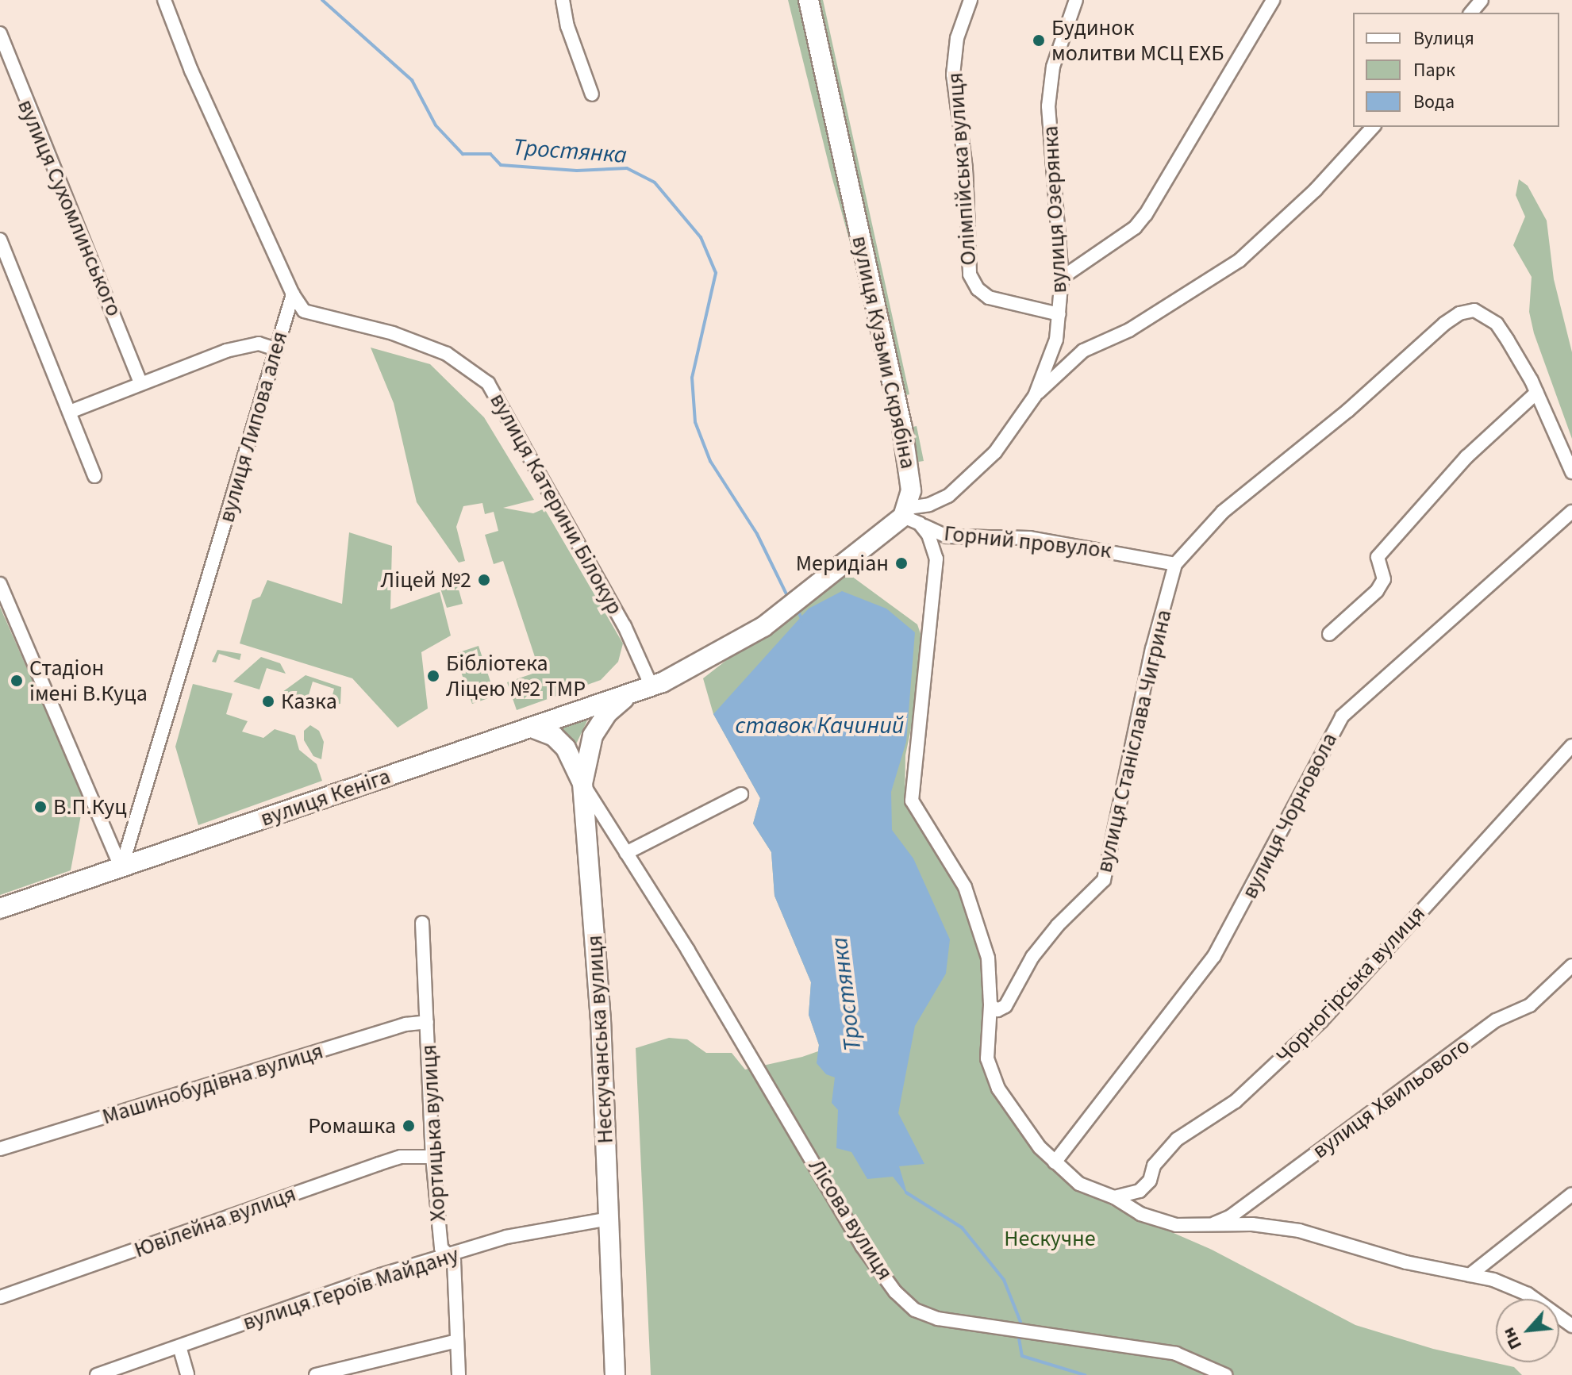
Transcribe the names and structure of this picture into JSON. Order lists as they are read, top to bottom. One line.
{"streets":{"main road":["вулиця Кузьми Скрябіна","вулиця Кеніга","Нескучанська вулиця"],"street":["Олімпійська вулиця","вулиця Сухомлинського","вулиця Озерянка","вулиця Липова алея","вулиця Катерини Білокур","Горний провулок","вулиця Станіслава Чигрина","вулиця Чорновола","Чорногірська вулиця","Машинобудівна вулиця","вулиця Хвильового","Хортицька вулиця","Лісова вулиця","Ювілейна вулиця","вулиця Героїв Майдану"]},"crossings":[["Олімпійська вулиця","вулиця Озерянка"],["вулиця Озерянка","вулиця Кузьми Скрябіна"],["вулиця Озерянка","Горний провулок"],["вулиця Кузьми Скрябіна","Горний провулок"],["вулиця Липова алея","вулиця Катерини Білокур"],["вулиця Липова алея","вулиця Кеніга"],["вулиця Катерини Білокур","вулиця Кеніга"],["Горний провулок","вулиця Станіслава Чигрина"],["вулиця Кеніга","Нескучанська вулиця"],["Нескучанська вулиця","Лісова вулиця"],["Нескучанська вулиця","вулиця Героїв Майдану"],["Машинобудівна вулиця","Хортицька вулиця"],["Хортицька вулиця","Ювілейна вулиця"],["Хортицька вулиця","вулиця Героїв Майдану"]],"water":["Тростянка","ставок Качиний"],"parks":["Нескучне"],"places":["Будинок молитви МСЦ ЕХБ","Меридіан","Ліцей №2","Бібліотека Ліцею №2 ТМР","Стадіон імені В.Куца","Казка","В.П.Куц","Ромашка"],"legend":["Вулиця","Парк","Вода"],"north":"bottom left"}
